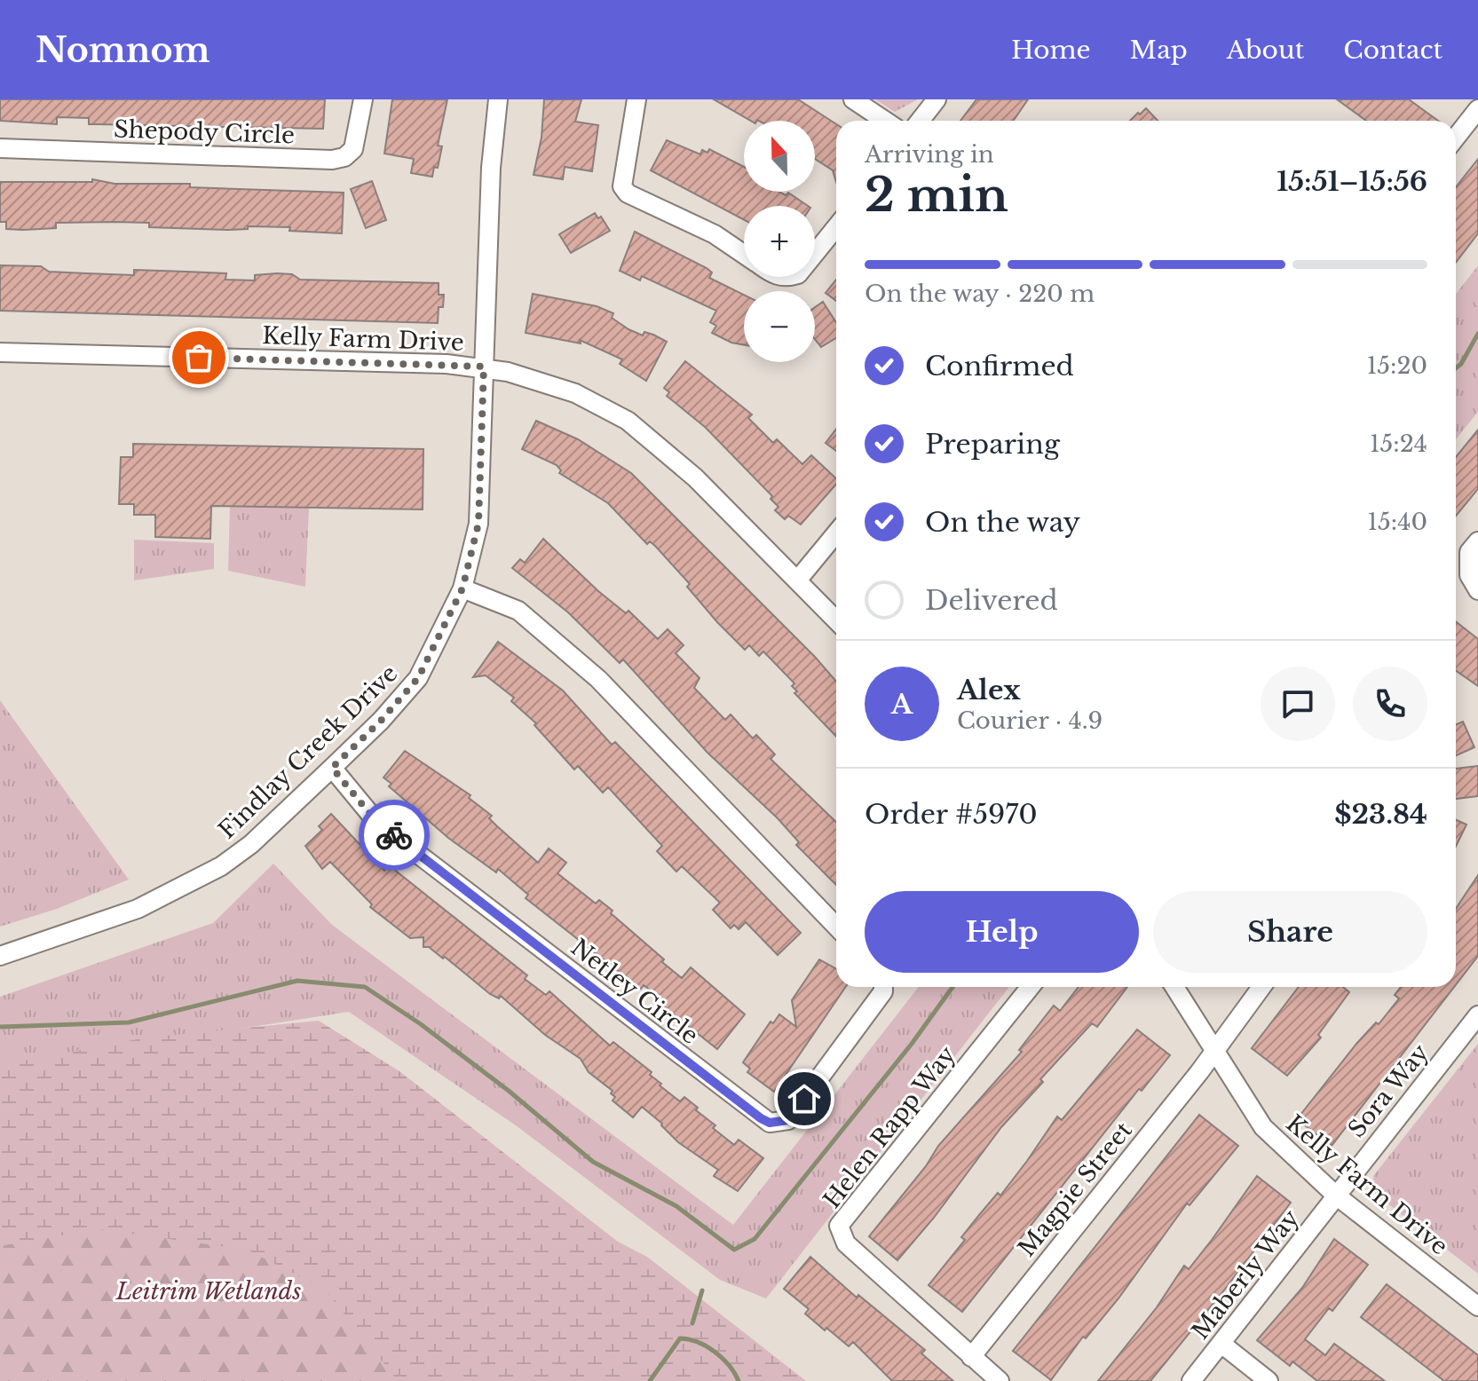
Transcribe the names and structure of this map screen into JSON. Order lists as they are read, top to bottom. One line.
{"streets":{"street":["Shepody Circle","Kelly Farm Drive","Findlay Creek Drive","Netley Circle","Sora Way","Helen Rapp Way","Magpie Street","Maberly Way"]},"crossings":[["Kelly Farm Drive","Findlay Creek Drive"],["Kelly Farm Drive","Sora Way"],["Kelly Farm Drive","Magpie Street"],["Kelly Farm Drive","Maberly Way"],["Findlay Creek Drive","Netley Circle"],["Sora Way","Maberly Way"],["Helen Rapp Way","Magpie Street"]],"parks":["Leitrim Wetlands"],"north":"top","page":{"header":"Nomnom","nav":["Home","Map","About","Contact"],"map_buttons":["+","−"],"heading":["2 min","Arriving in","15:51–15:56"],"panel":["Alex","Courier · 4.9","Order #5970","$23.84"],"bar":"On the way · 220 m","list":[["Confirmed","15:20"],["Preparing","15:24"],["On the way","15:40"],"Delivered"],"round":"A","buttons":["Help","Share"]}}
